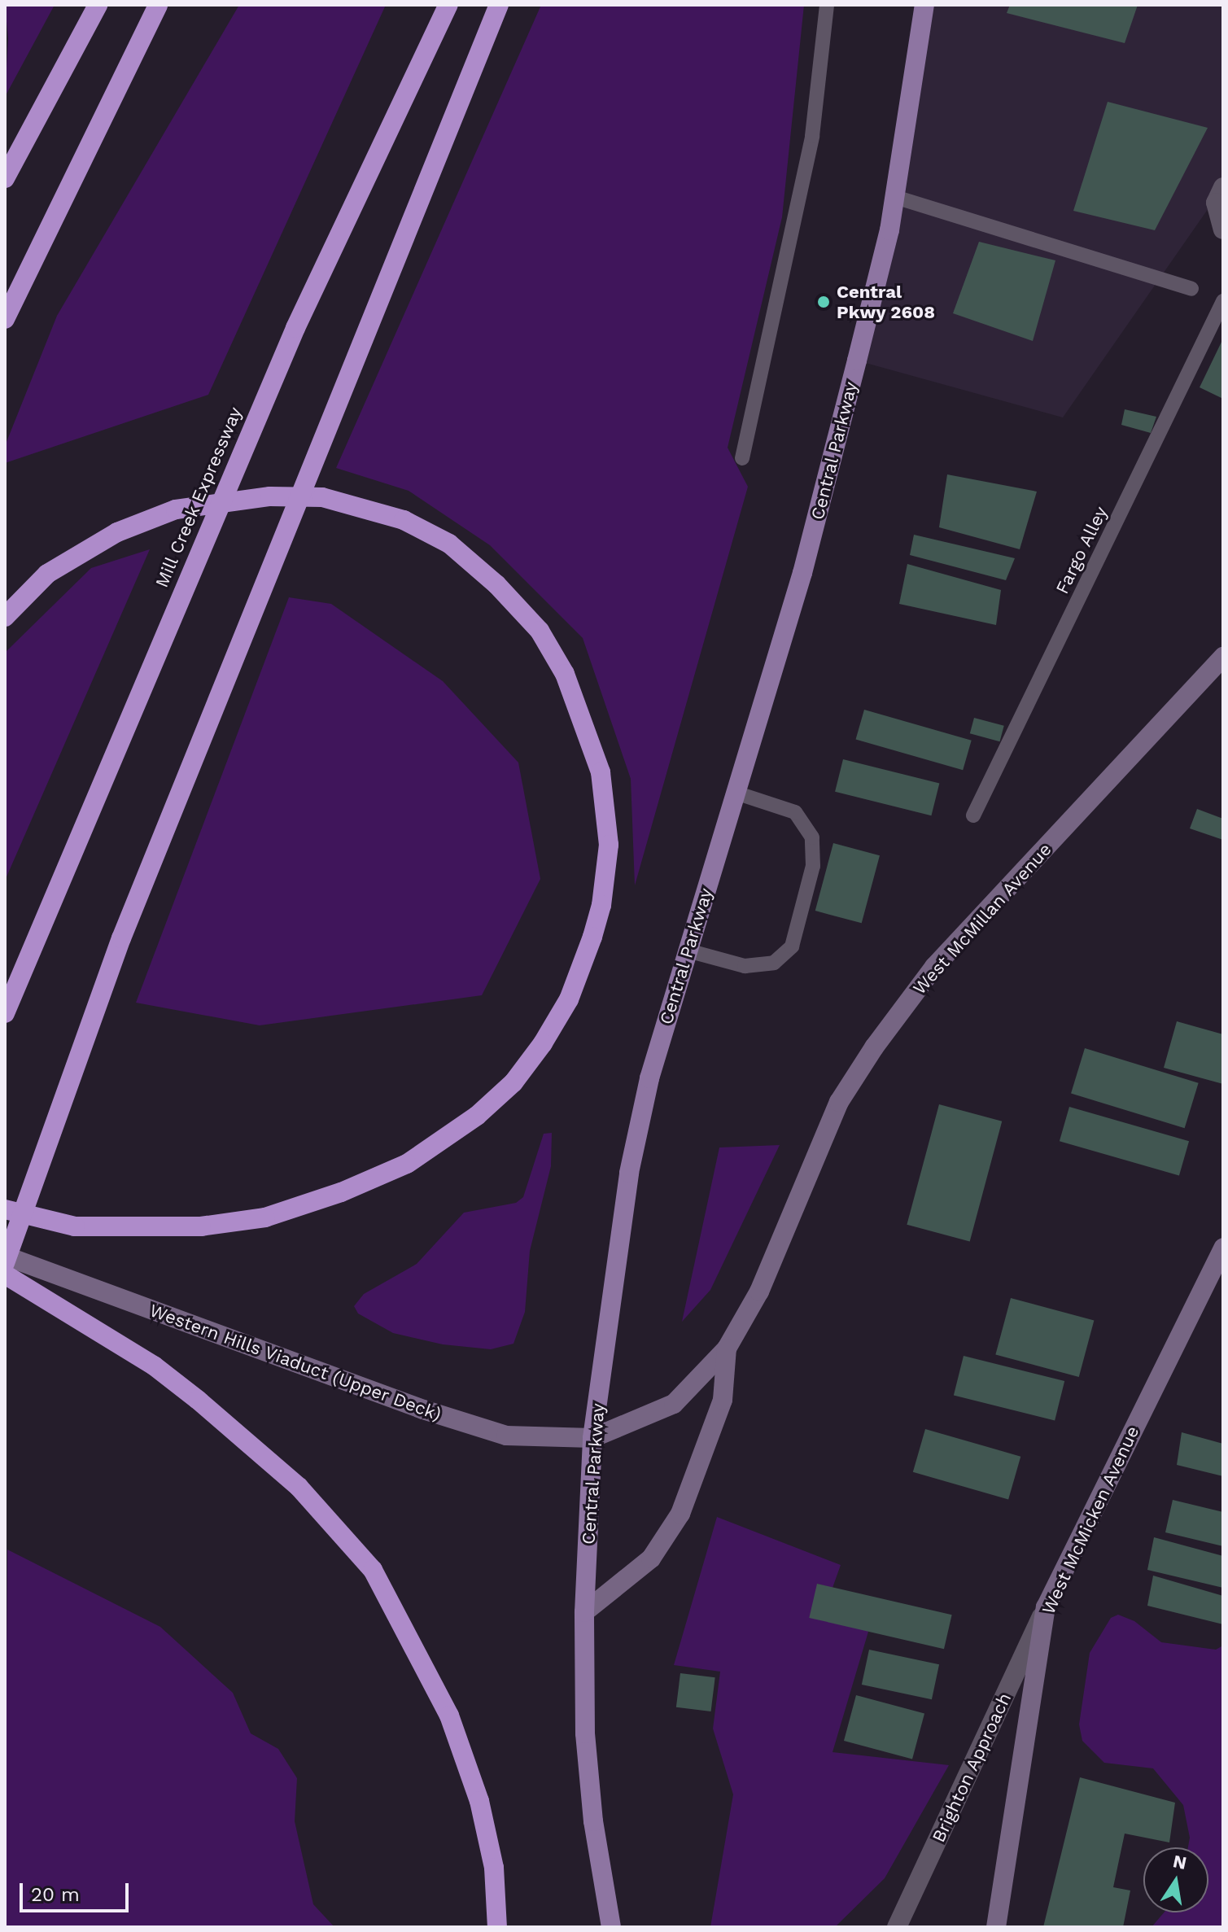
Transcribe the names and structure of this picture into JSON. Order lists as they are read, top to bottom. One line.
{"streets":{"highway":["Mill Creek Expressway"],"main road":["Central Parkway","West McMillan Avenue","Western Hills Viaduct (Upper Deck)","West McMicken Avenue"],"street":["Brighton Approach"],"lane":["Fargo Alley"]},"crossings":[["Central Parkway","West McMillan Avenue"],["Central Parkway","Western Hills Viaduct (Upper Deck)"],["West McMillan Avenue","Western Hills Viaduct (Upper Deck)"],["West McMicken Avenue","Brighton Approach"]],"places":["Central Pkwy 2608"],"scale_bar":"20 m","north":"top"}
